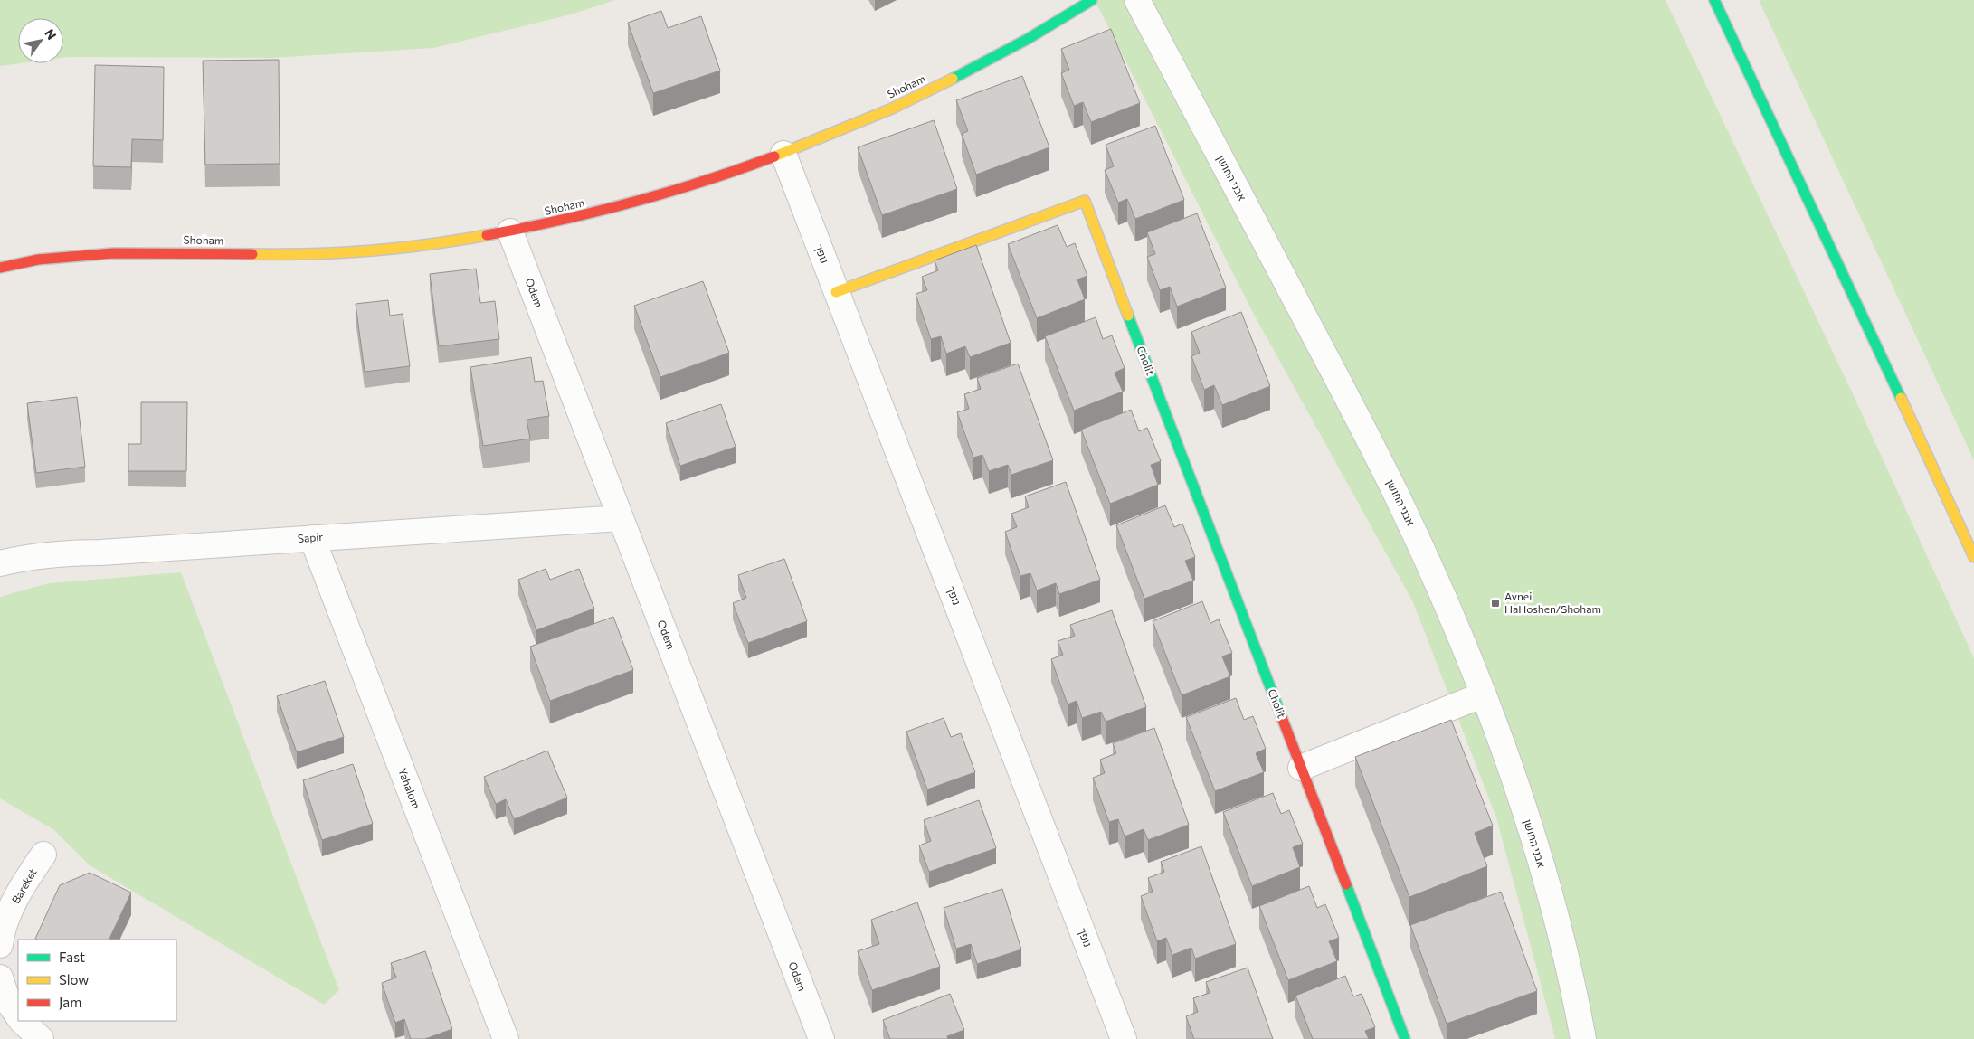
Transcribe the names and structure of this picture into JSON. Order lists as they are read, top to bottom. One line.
{"streets":{"street":["Shoham","אבני החושן","נופך","Odem","Cholit","Sapir","Yahalom","Bareket"]},"crossings":[["Shoham","נופך"],["Shoham","Odem"],["נופך","Cholit"],["Odem","Sapir"],["Sapir","Yahalom"]],"places":{"transit":["Avnei HaHoshen/Shoham"]},"legend":["Fast","Slow","Jam"],"north":"top right"}
